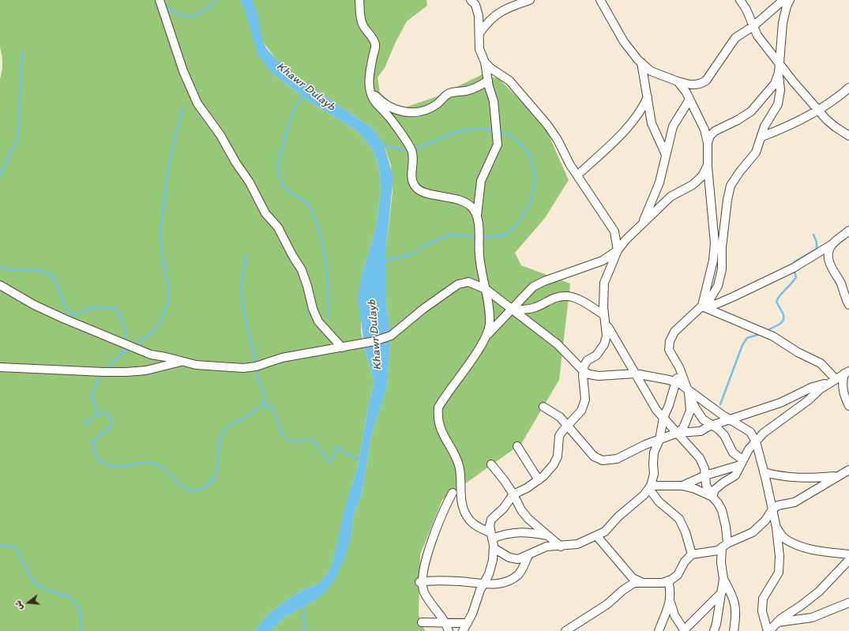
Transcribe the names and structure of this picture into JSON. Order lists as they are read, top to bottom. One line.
{"water":["Khawr Dulayb"],"north":"left"}
